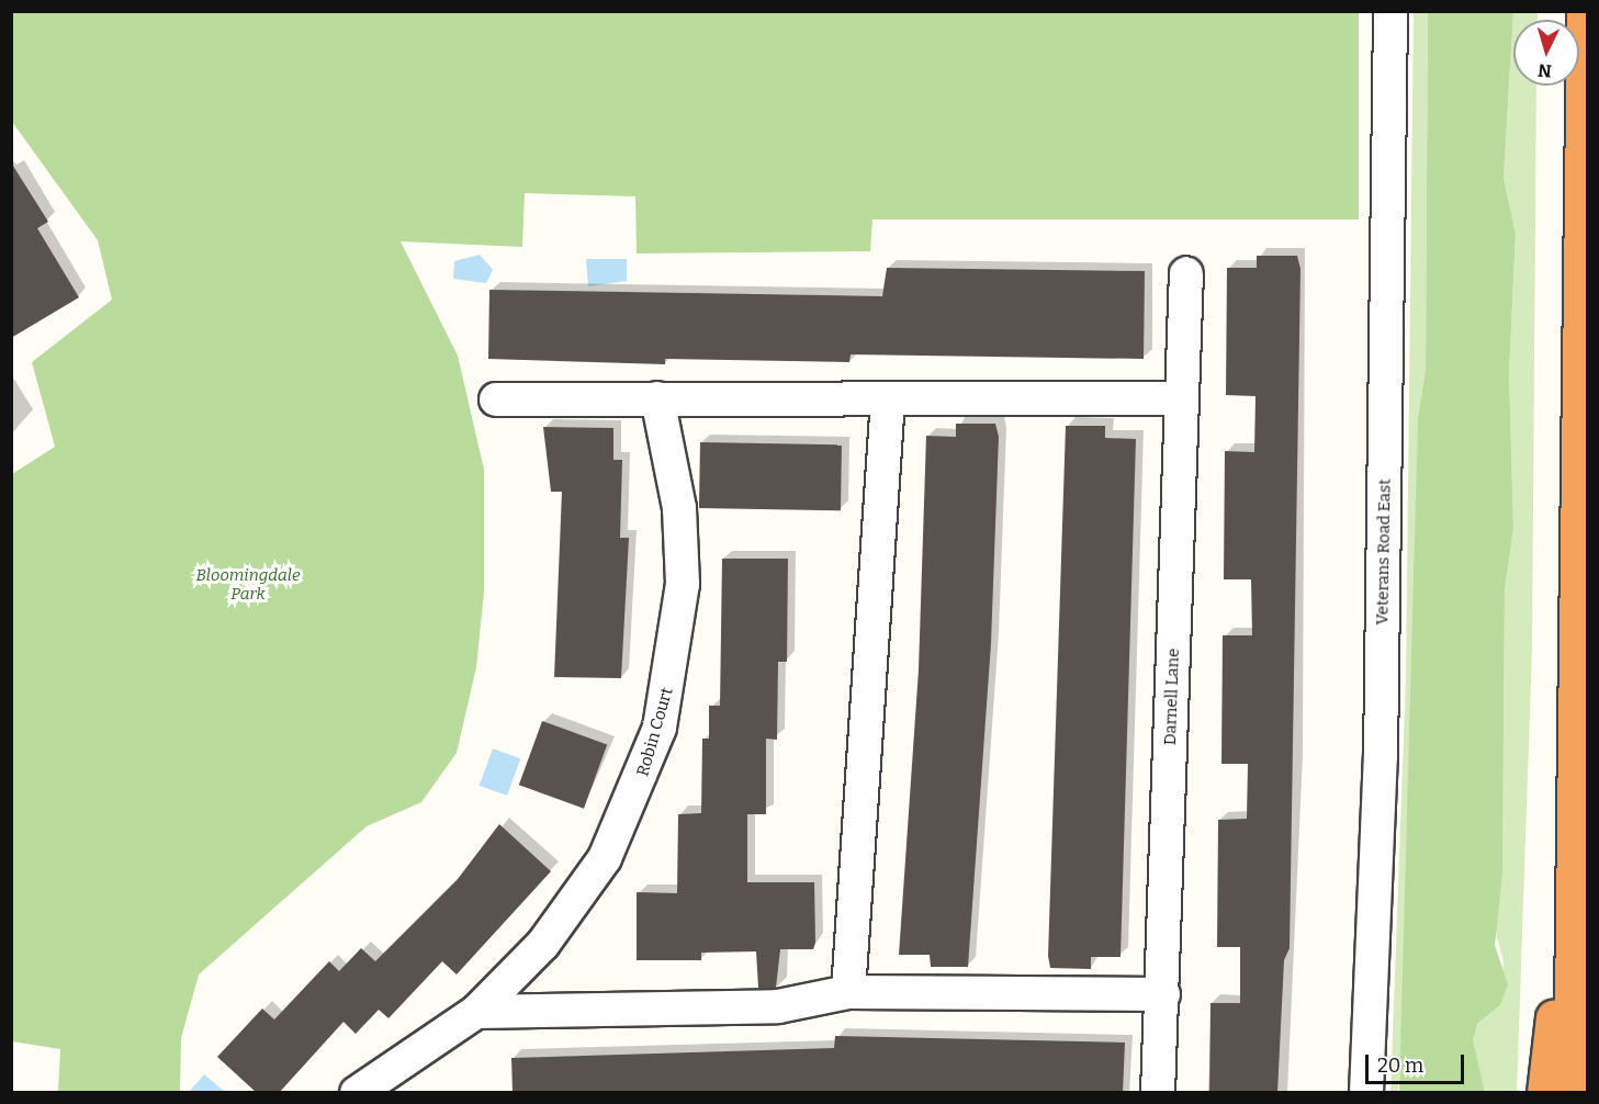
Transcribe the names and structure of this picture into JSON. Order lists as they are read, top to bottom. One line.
{"streets":{"street":["Veterans Road East","Darnell Lane","Robin Court"]},"parks":["Bloomingdale Park"],"scale_bar":"20 m","north":"bottom"}
